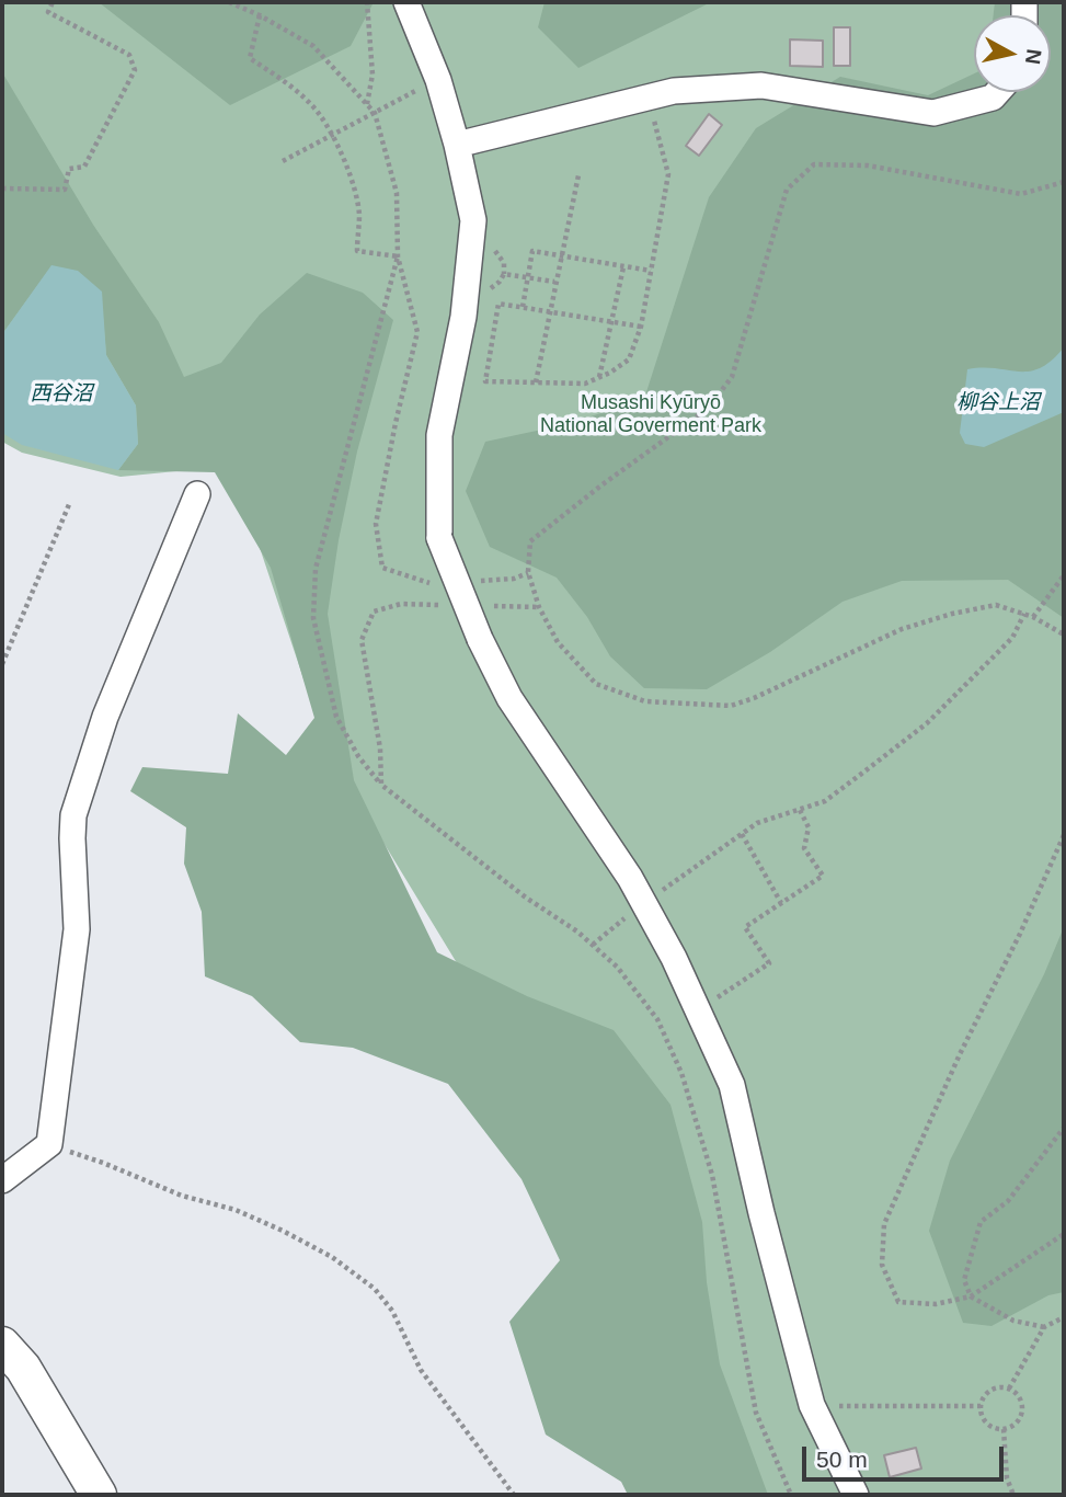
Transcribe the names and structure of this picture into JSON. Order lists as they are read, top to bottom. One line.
{"water":["西谷沼","柳谷上沼"],"parks":["Musashi Kyūryō National Goverment Park"],"scale_bar":"50 m","north":"right"}
